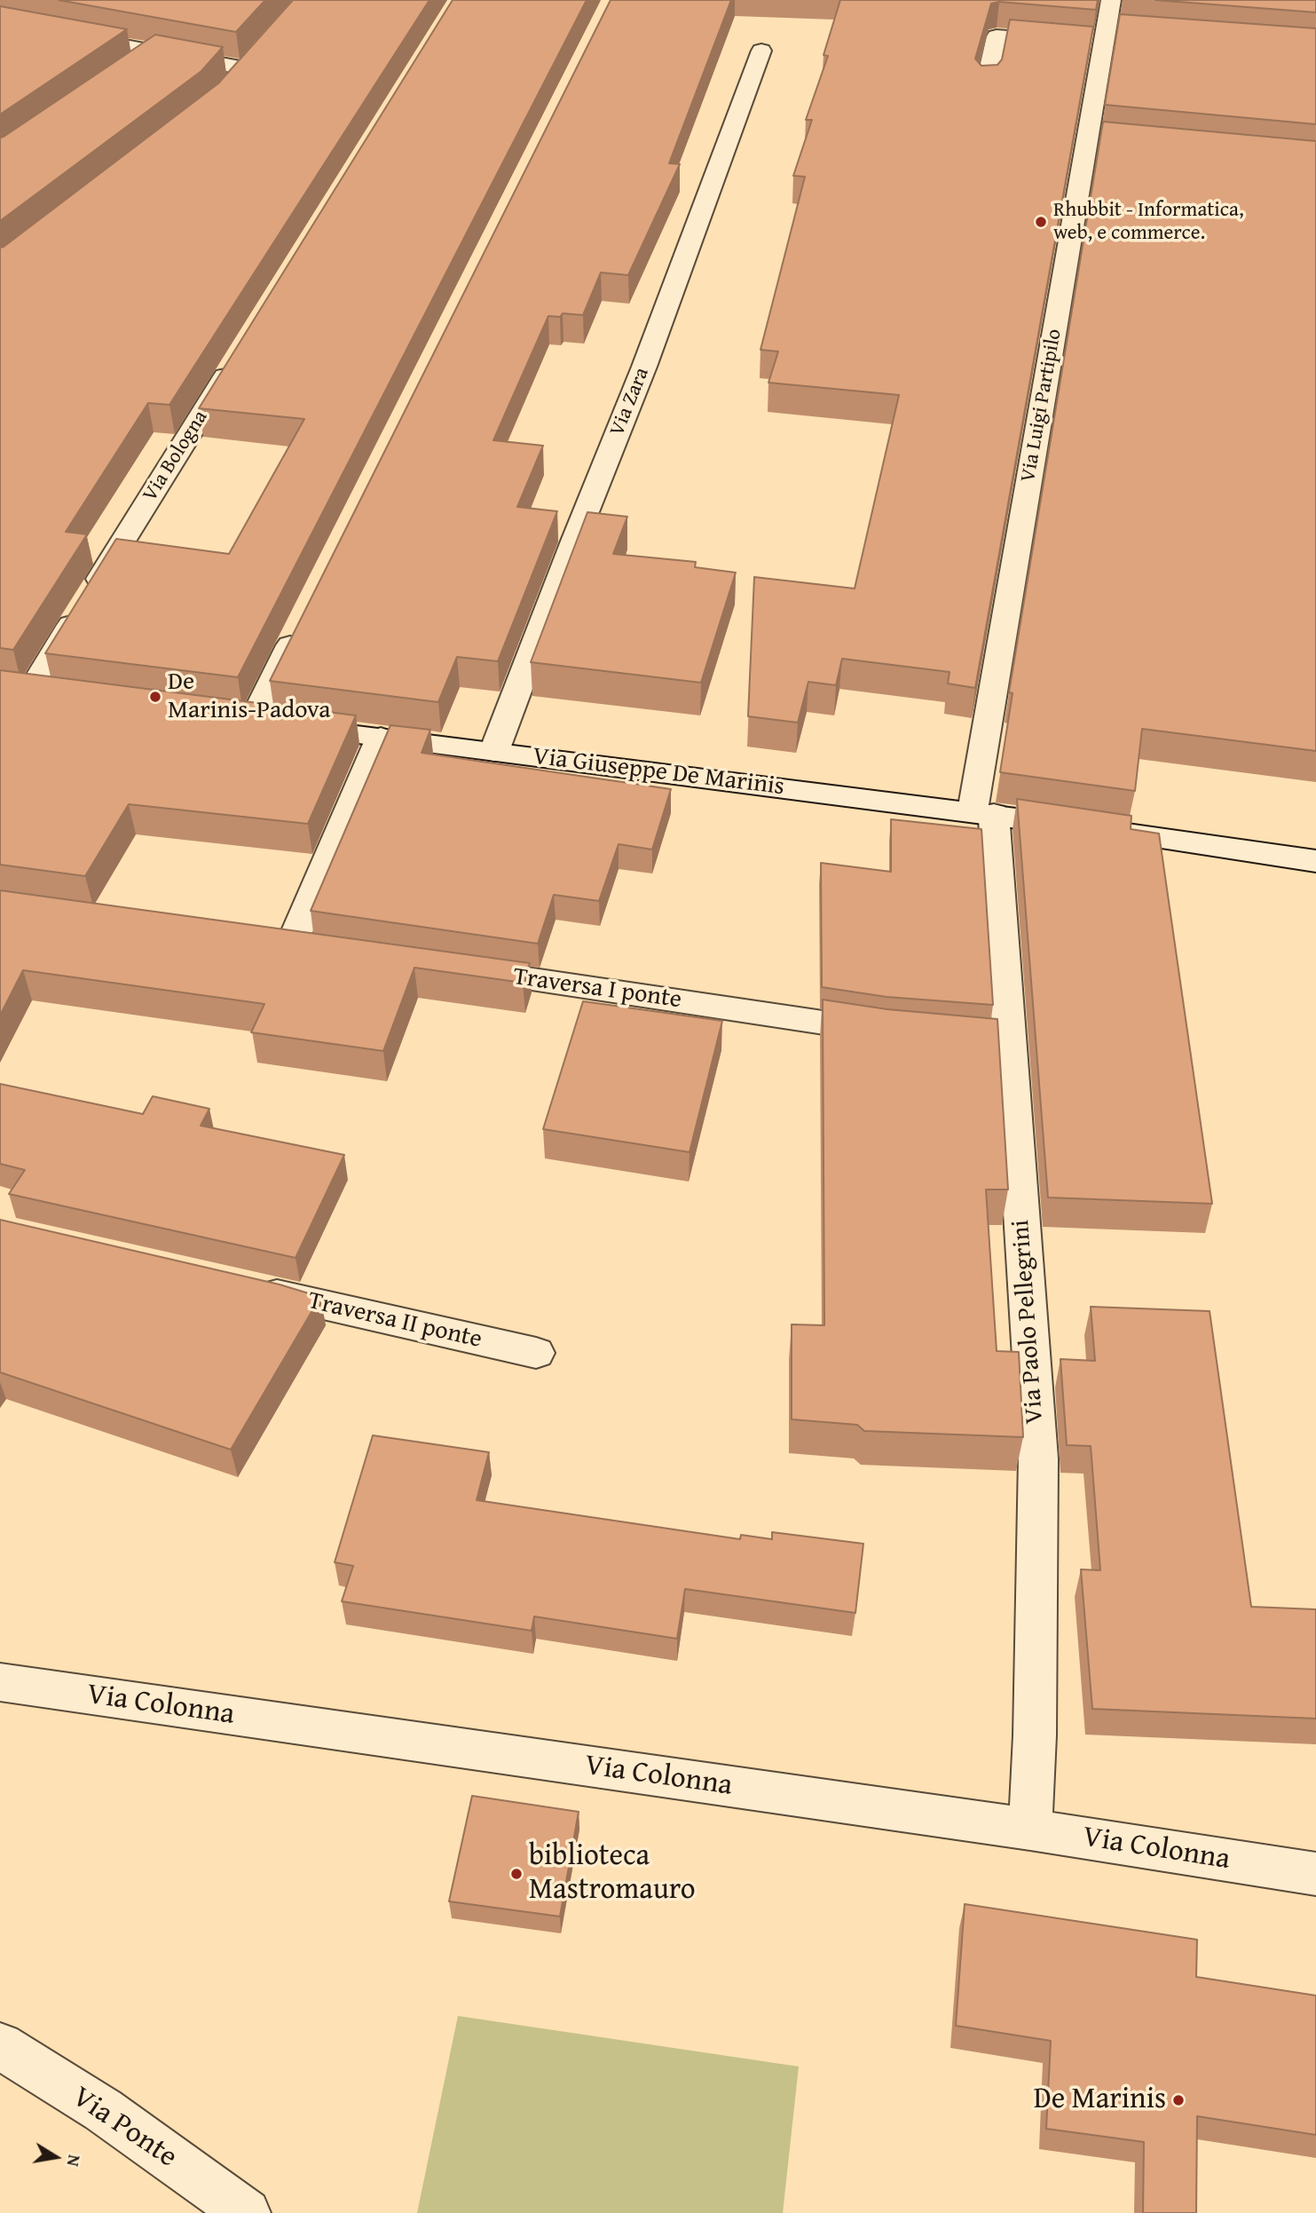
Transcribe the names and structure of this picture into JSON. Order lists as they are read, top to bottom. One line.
{"streets":{"street":["Via Zara","Via Luigi Partipilo","Via Bologna","Via Giuseppe De Marinis","Traversa I ponte","Traversa II ponte","Via Paolo Pellegrini","Via Colonna","Via Ponte"]},"crossings":[["Via Zara","Via Giuseppe De Marinis"],["Via Luigi Partipilo","Via Giuseppe De Marinis"],["Via Luigi Partipilo","Via Paolo Pellegrini"],["Via Giuseppe De Marinis","Via Paolo Pellegrini"],["Traversa I ponte","Via Paolo Pellegrini"],["Via Paolo Pellegrini","Via Colonna"]],"places":["Rhubbit - Informatica, web, e commerce.","De Marinis-Padova","biblioteca Mastromauro","De Marinis"],"north":"right"}
